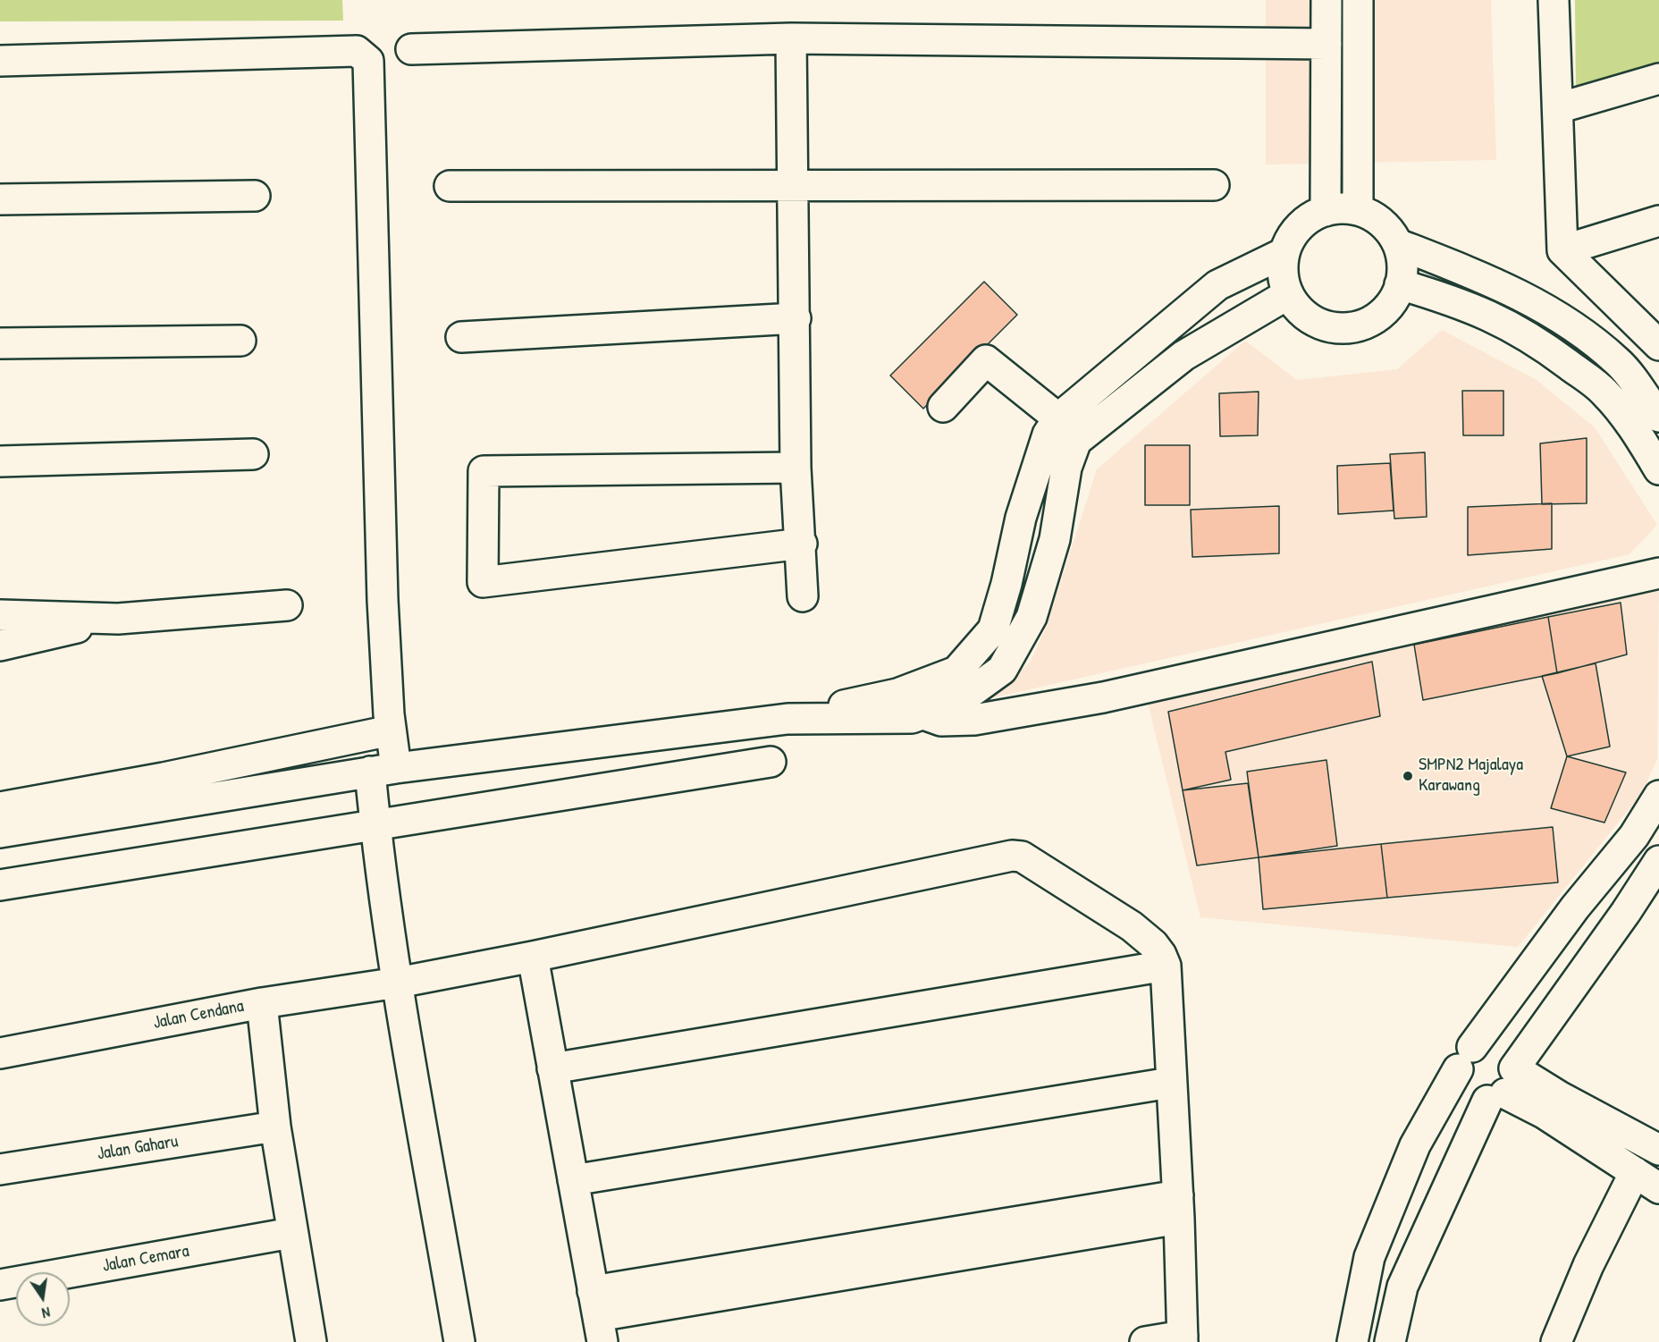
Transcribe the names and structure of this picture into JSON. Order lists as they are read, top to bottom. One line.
{"streets":{"street":["Jalan Cendana","Jalan Gaharu","Jalan Cemara"]},"places":["SMPN2 Majalaya Karawang"],"north":"bottom"}
